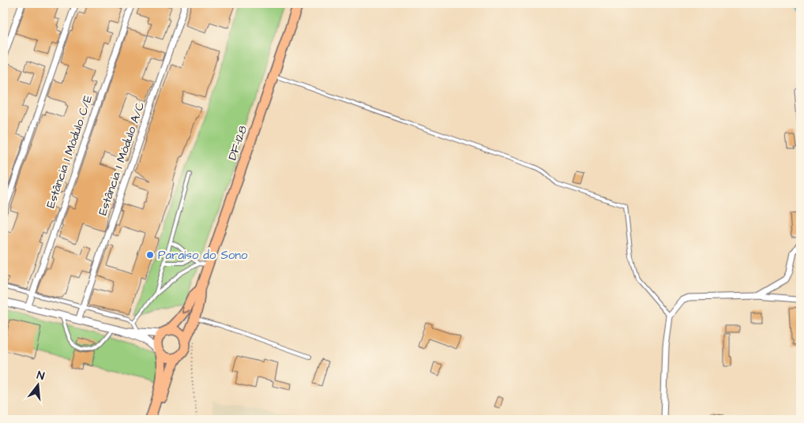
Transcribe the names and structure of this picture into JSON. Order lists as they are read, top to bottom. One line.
{"streets":{"main road":["DF-128"],"street":["Estância 1 Módulo C/E","Estância 1 Módulo A/C"]},"places":["Paraíso do Sono"],"north":"top"}
